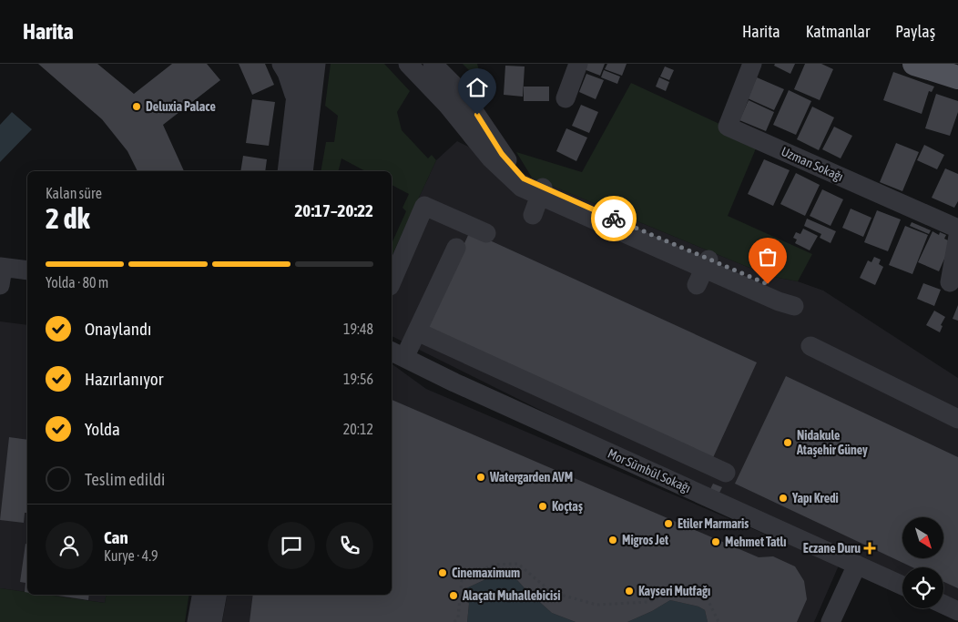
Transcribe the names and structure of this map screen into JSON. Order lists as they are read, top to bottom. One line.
{"streets":{"street":["Uzman Sokağı","Mor Sümbül Sokağı"]},"places":{"other":["Deluxia Palace","Nidakule Ataşehir Güney","Watergarden AVM","Yapı Kredi","Koçtaş","Etiler Marmaris","Migros Jet","Mehmet Tatlı","Cinemaximum","Kayseri Mutfağı","Alaçatı Muhallebicisi"],"health":["Eczane Duru"]},"north":"bottom right","page":{"header":"Harita","nav":["Harita","Katmanlar","Paylaş"],"heading":["2 dk","Kalan süre","20:17–20:22"],"panel":["Can","Kurye · 4.9"],"bar":"Yolda · 80 m","list":[["Onaylandı","19:48"],["Hazırlanıyor","19:56"],["Yolda","20:12"],"Teslim edildi"]}}
